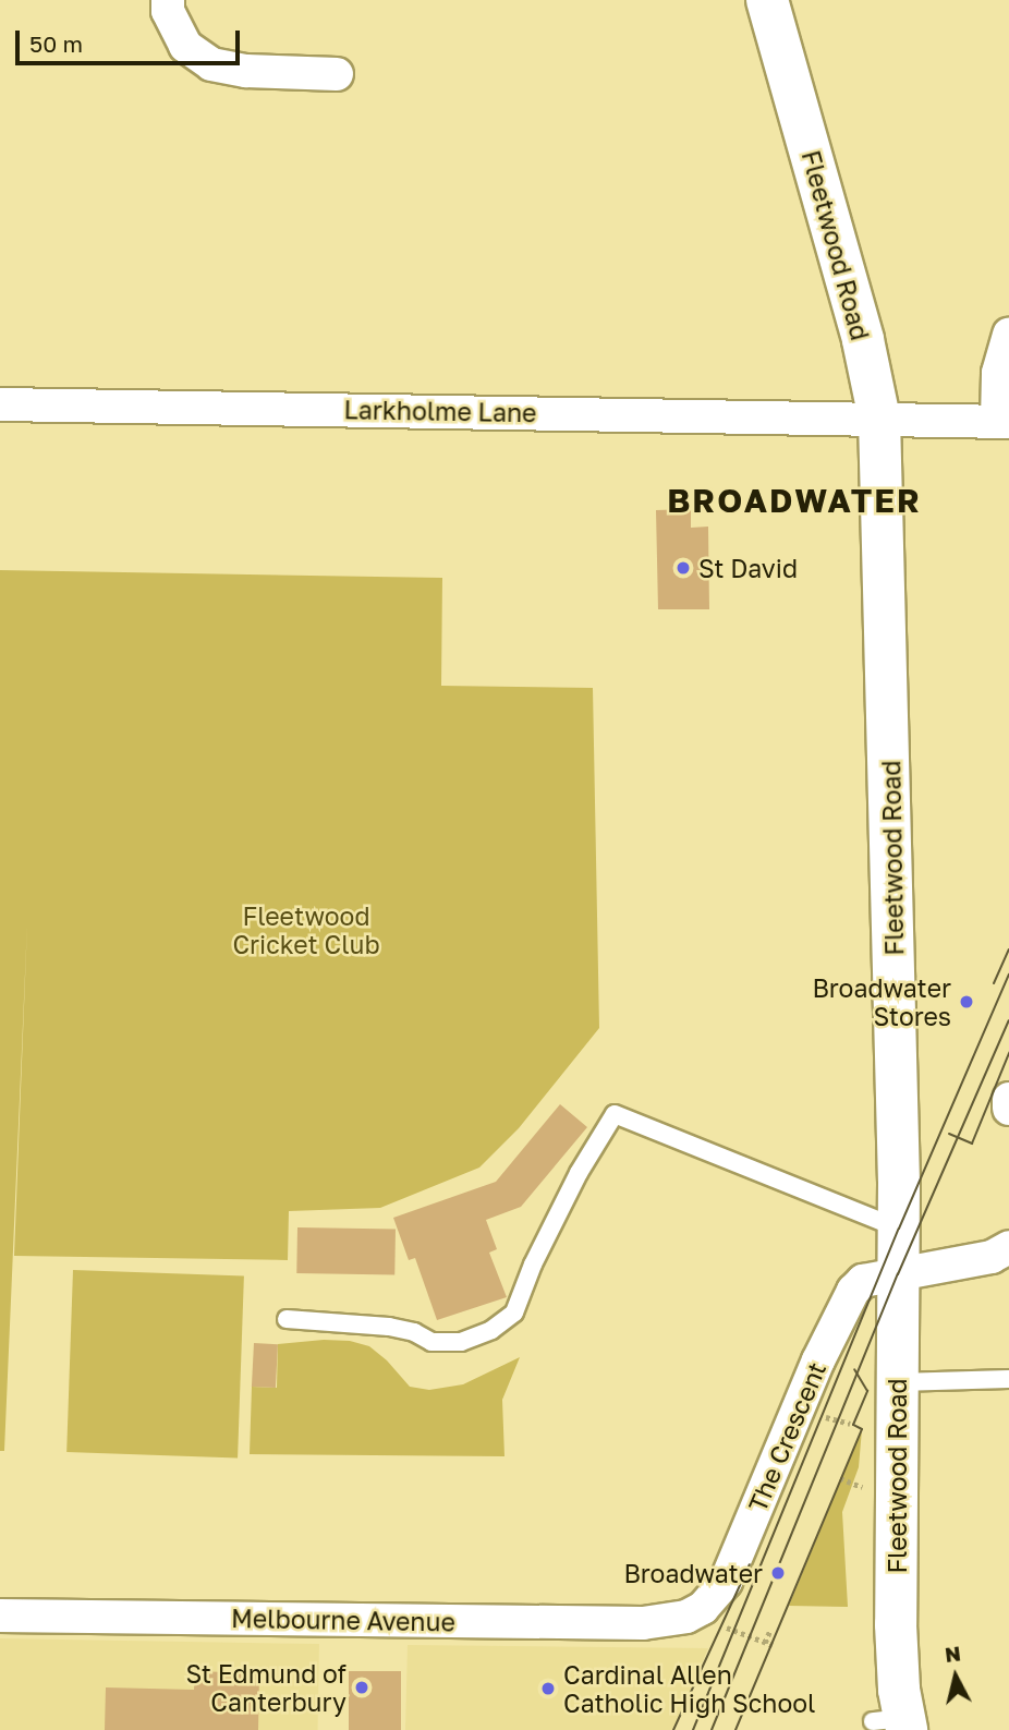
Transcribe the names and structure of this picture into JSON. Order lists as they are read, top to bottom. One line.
{"streets":{"street":["Fleetwood Road","Larkholme Lane","The Crescent","Melbourne Avenue"]},"crossings":[["Fleetwood Road","Larkholme Lane"],["Fleetwood Road","The Crescent"],["The Crescent","Melbourne Avenue"]],"districts":["BROADWATER"],"parks":["Fleetwood Cricket Club"],"places":["St David","Broadwater Stores","Broadwater","St Edmund of Canterbury","Cardinal Allen Catholic High School"],"scale_bar":"50 m","north":"top"}
